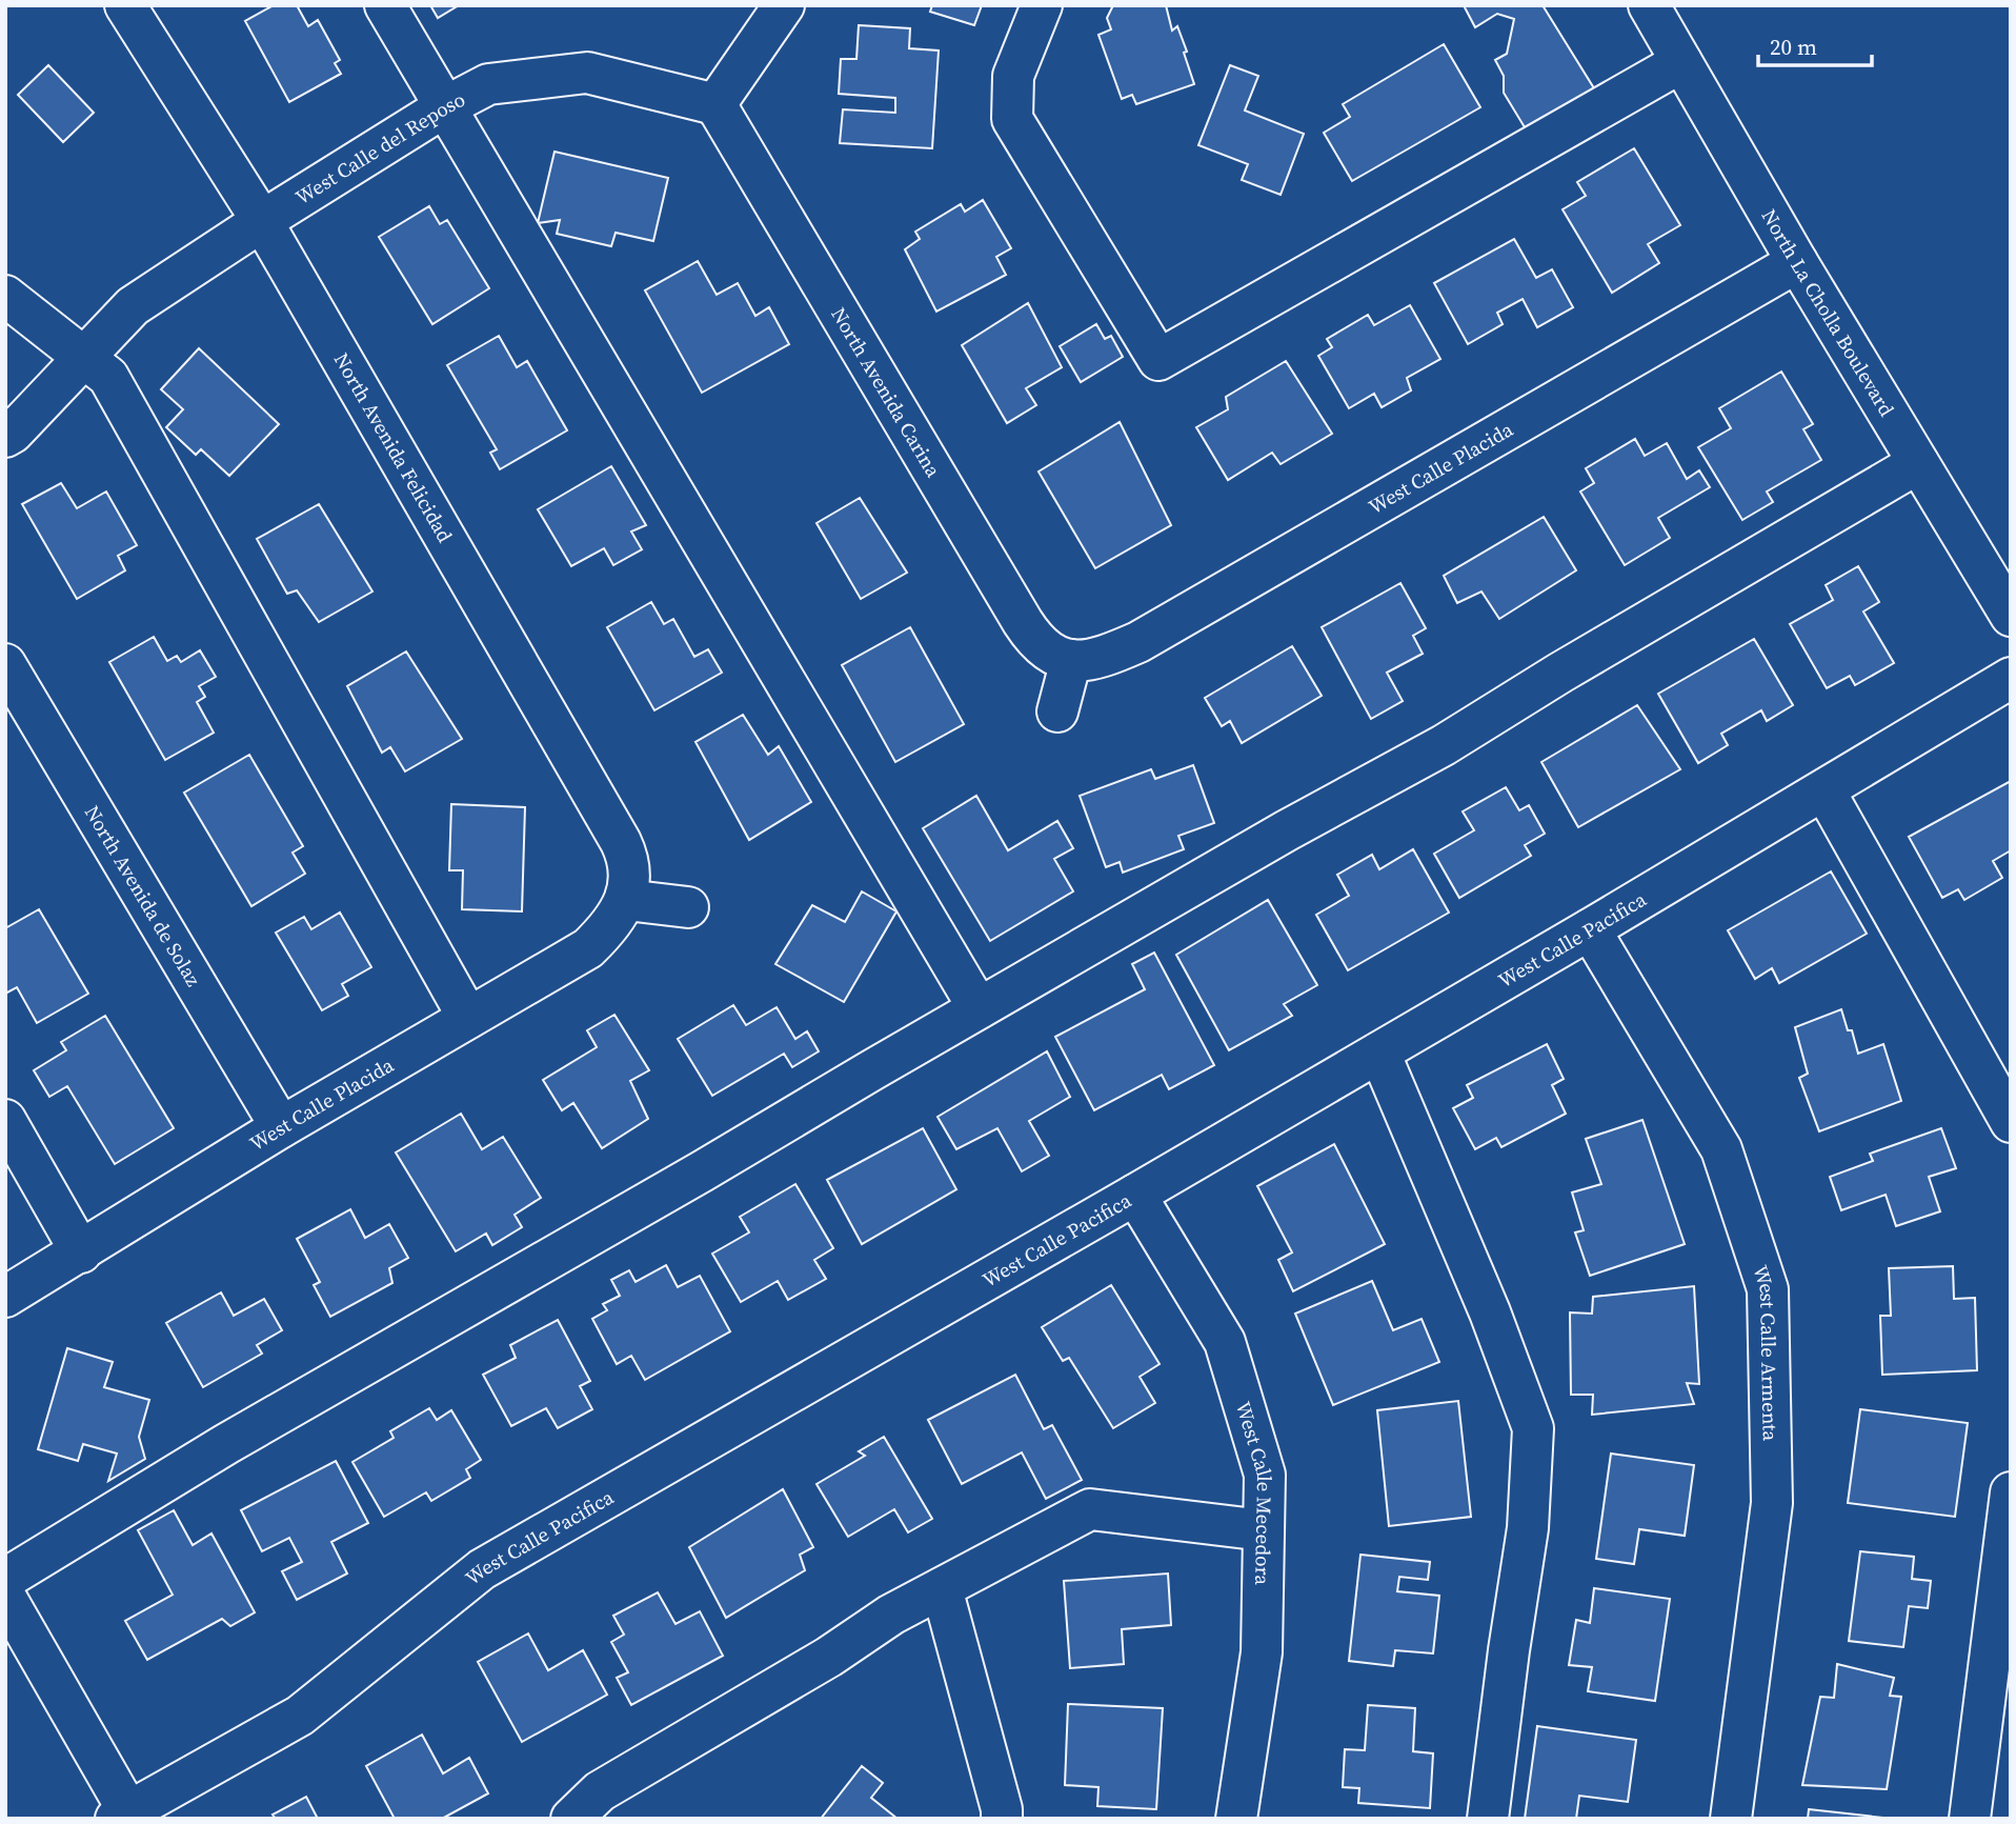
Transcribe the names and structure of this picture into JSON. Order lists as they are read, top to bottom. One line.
{"streets":{"street":["West Calle del Reposo","North La Cholla Boulevard","North Avenida Carina","North Avenida Felicidad","West Calle Placida","North Avenida de Solaz","West Calle Pacifica","West Calle Armenta","West Calle Mecedora"]},"crossings":[["West Calle del Reposo","North Avenida Carina"],["West Calle del Reposo","North Avenida Felicidad"],["North La Cholla Boulevard","West Calle Placida"],["North Avenida Carina","West Calle Placida"],["North Avenida Felicidad","West Calle Placida"],["West Calle Placida","North Avenida de Solaz"],["West Calle Pacifica","West Calle Armenta"],["West Calle Pacifica","West Calle Mecedora"]],"scale_bar":"20 m"}
